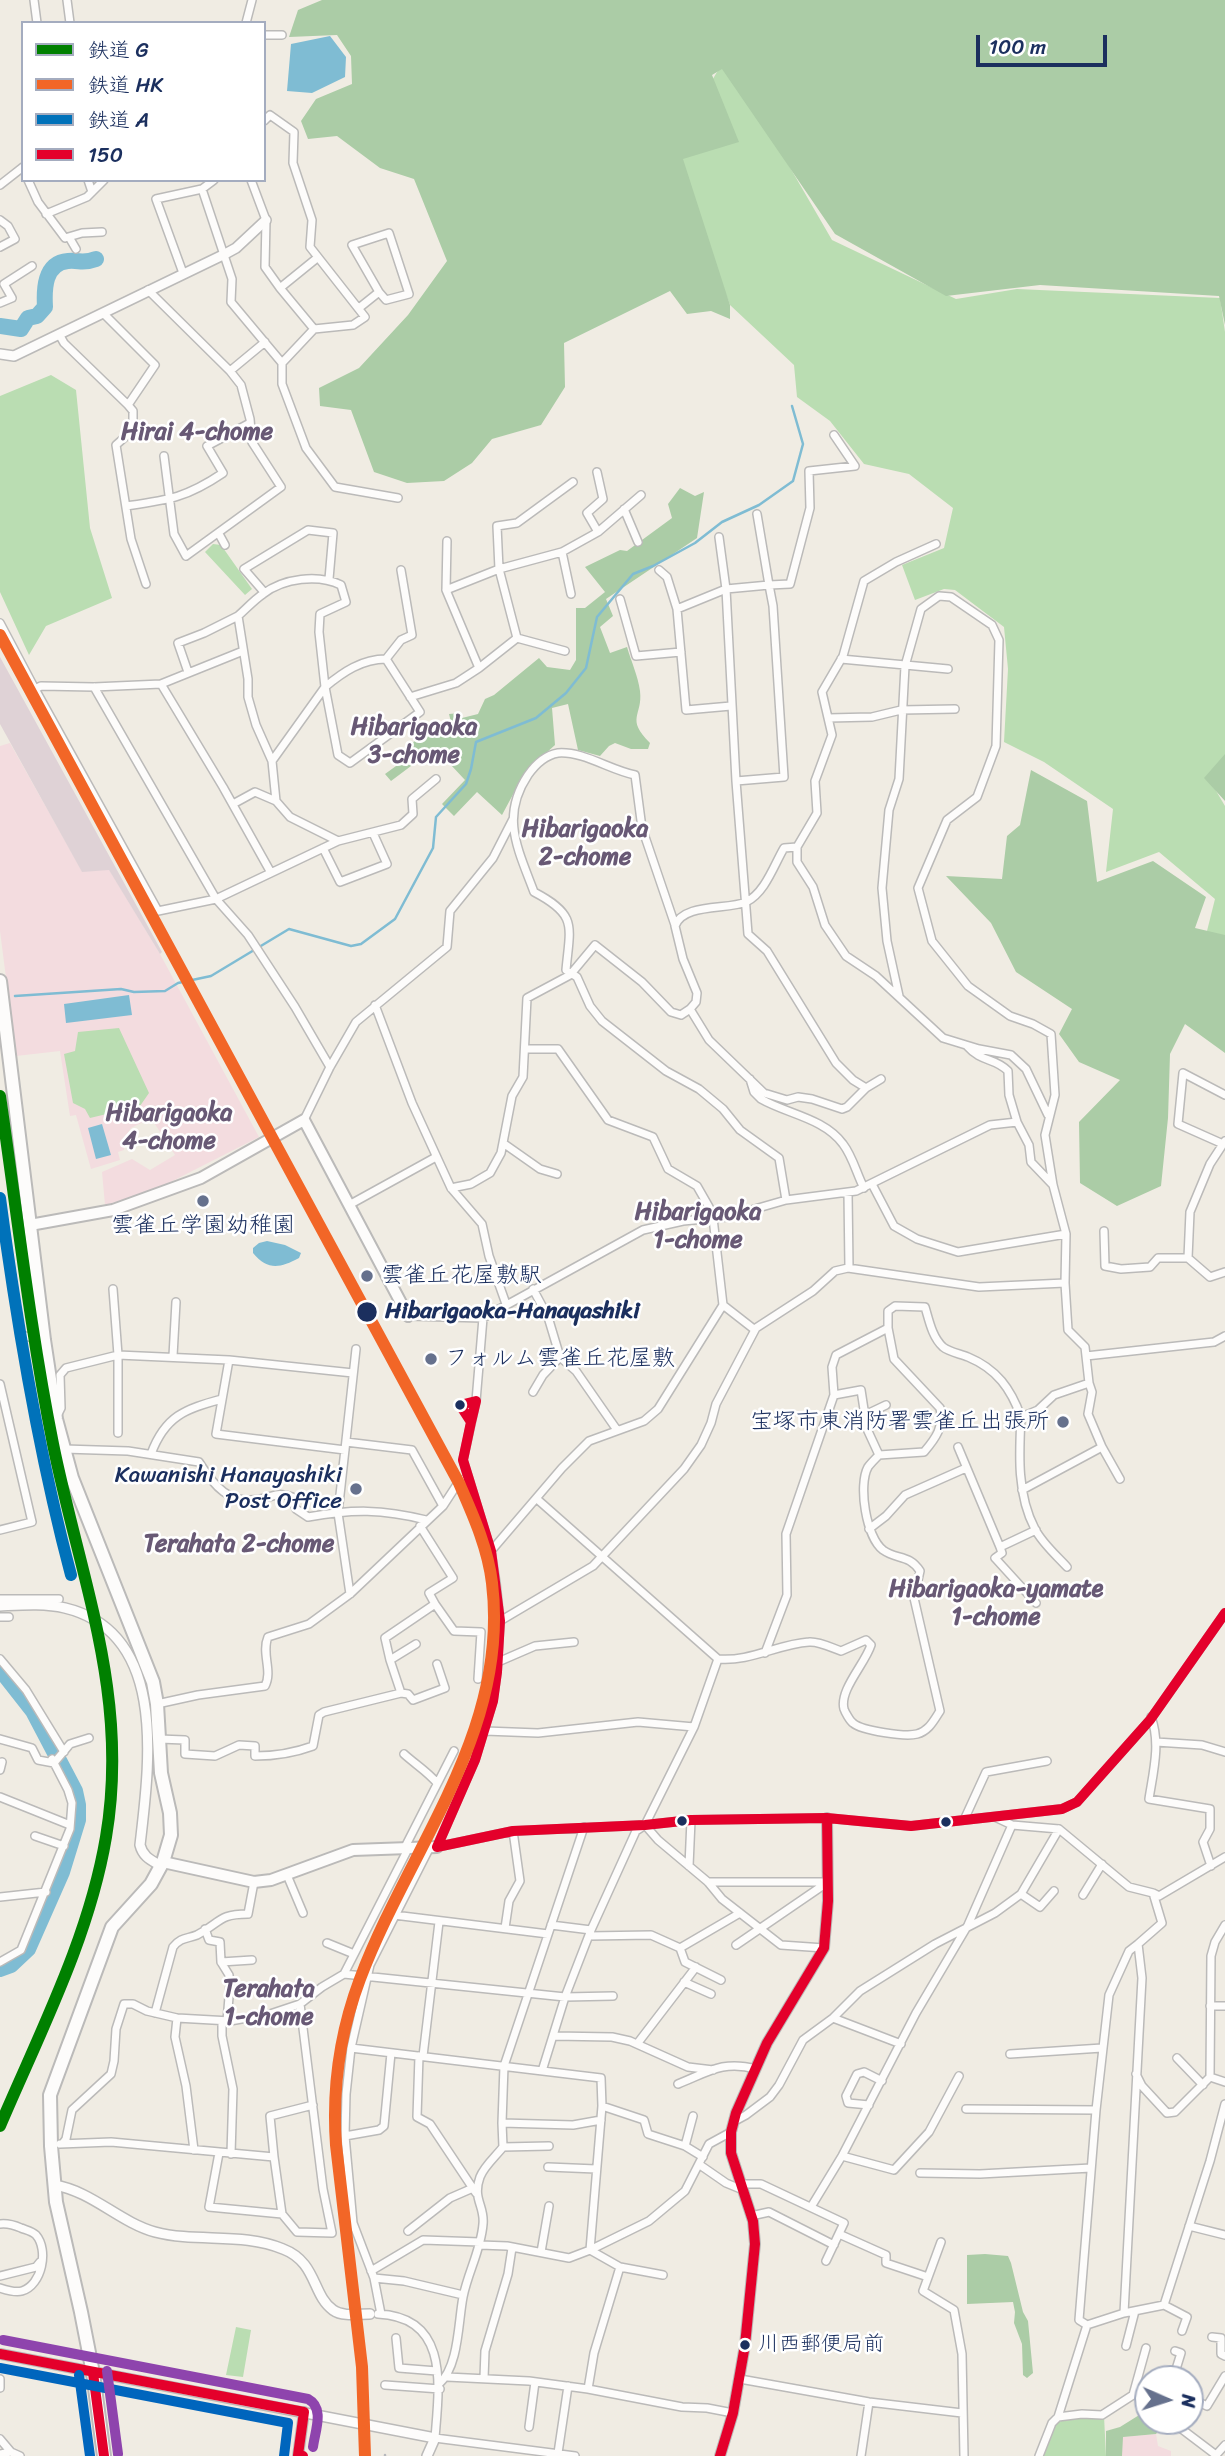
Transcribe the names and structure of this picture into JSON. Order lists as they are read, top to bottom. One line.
{"districts":["Hirai 4-chome","Hibarigaoka 3-chome","Hibarigaoka 2-chome","Hibarigaoka 4-chome","Hibarigaoka 1-chome","Terahata 2-chome","Hibarigaoka-yamate 1-chome","Terahata 1-chome"],"places":["雲雀丘学園幼稚園","雲雀丘花屋敷駅","Hibarigaoka-Hanayashiki","フォルム雲雀丘花屋敷","宝塚市東消防署雲雀丘出張所","Kawanishi Hanayashiki Post Office","川西郵便局前"],"lines":["rail line HK","rail line G","rail line A","transit line 150"],"legend":["鉄道 G","鉄道 HK","鉄道 A","150"],"scale_bar":"100 m","north":"right"}
